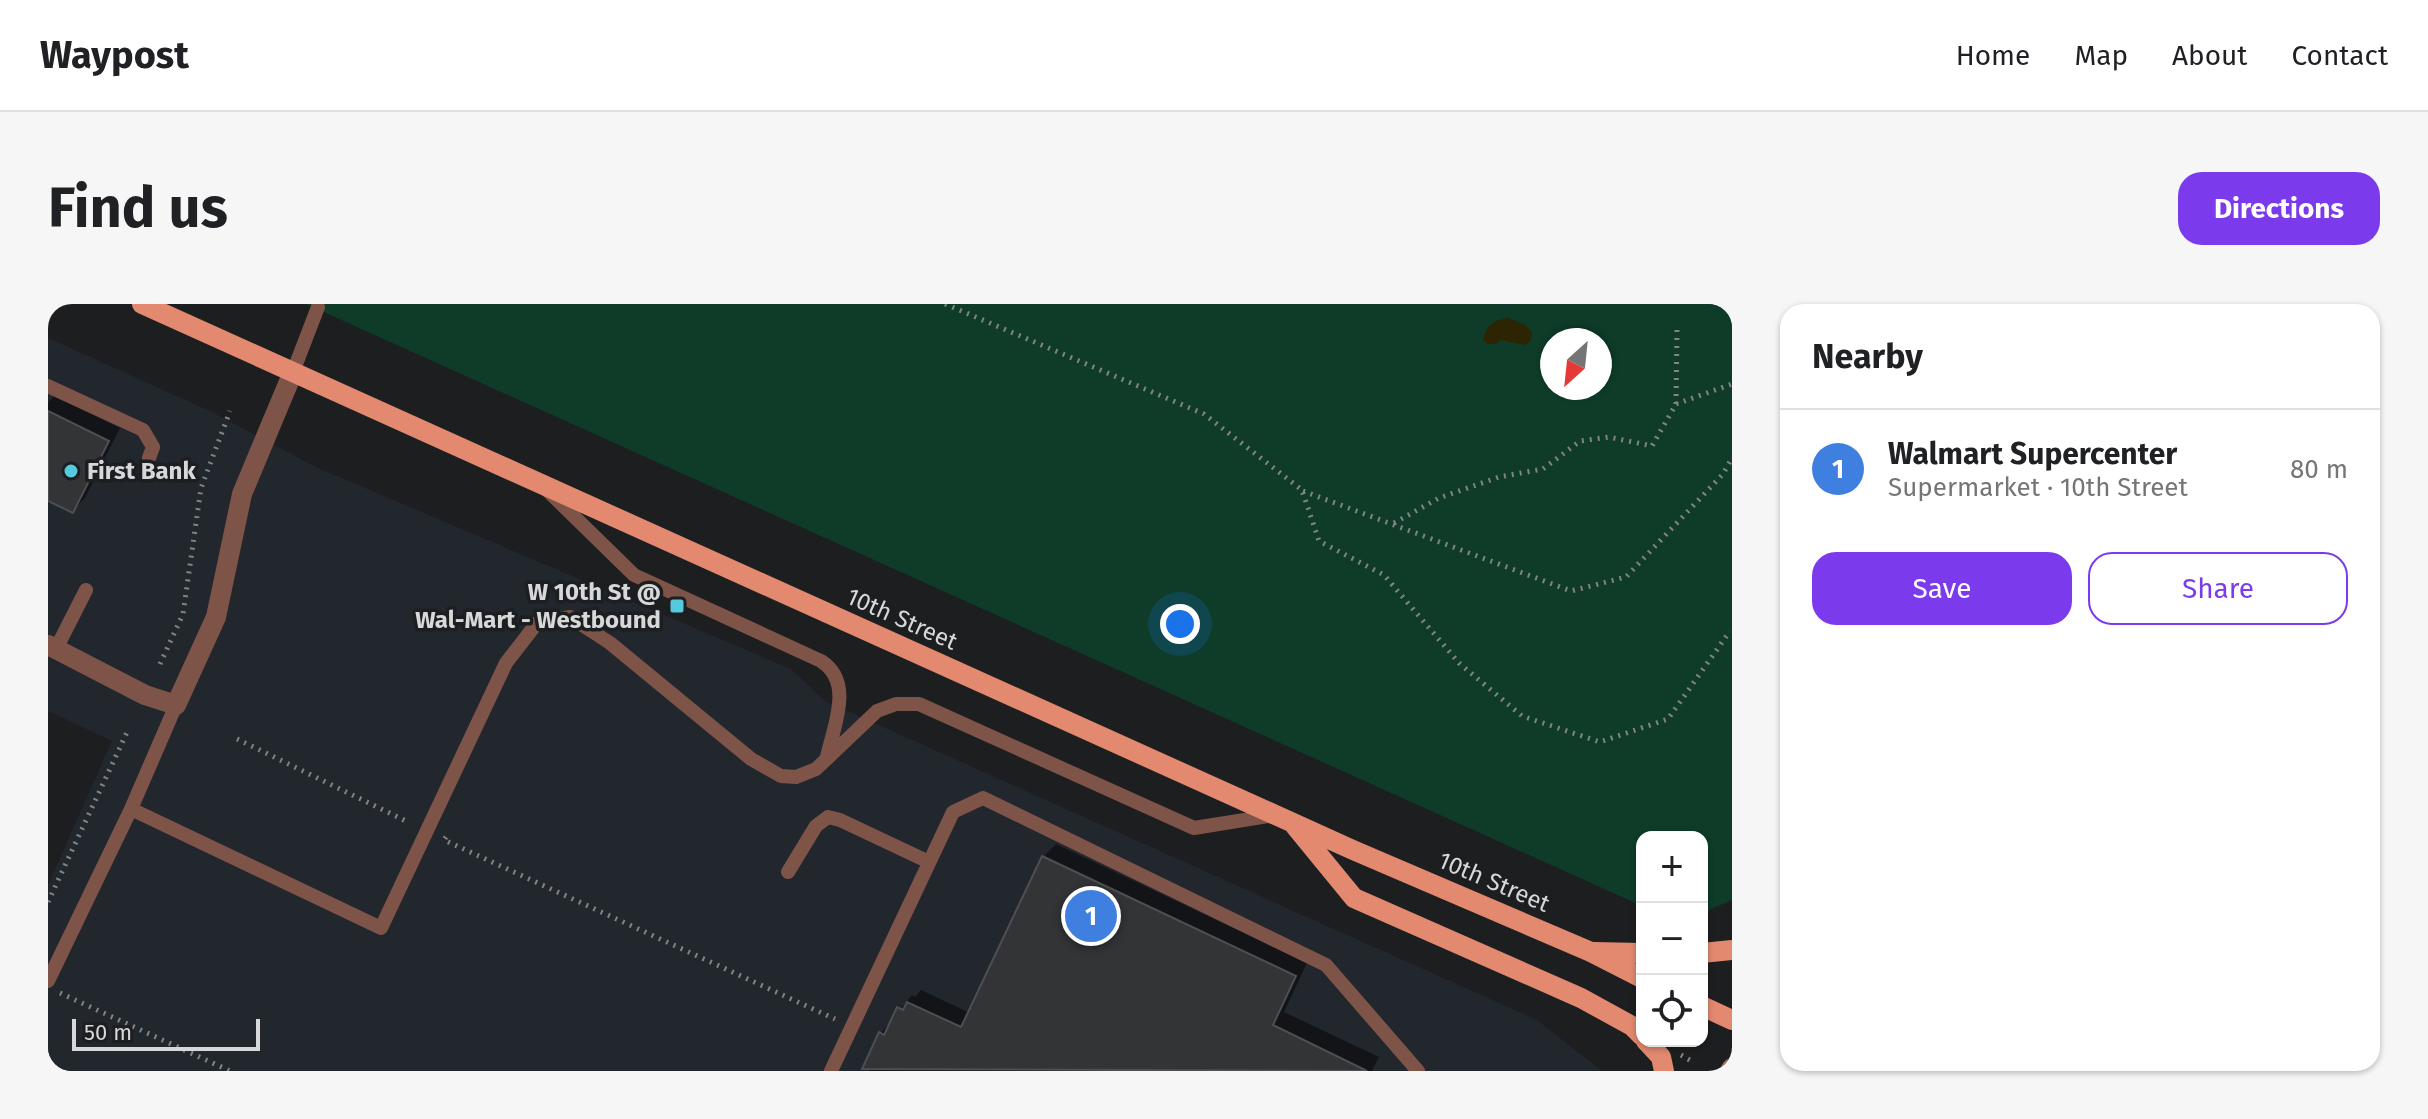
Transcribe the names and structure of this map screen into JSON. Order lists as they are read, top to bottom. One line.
{"streets":{"main road":["10th Street"]},"places":{"other":["First Bank"],"transit":["W 10th St @ Wal-Mart - Westbound"]},"scale_bar":"50 m","north":"bottom left","page":{"header":"Waypost","nav":["Home","Map","About","Contact"],"buttons":["Directions",["Save","Share"]],"title":"Find us","heading":"Nearby","list":[{"mark":"1","name":"Walmart Supercenter","note":"Supermarket · 10th Street","value":"80 m"}],"map_buttons":["+","−"],"pins":"1","scale":"50 m"}}
